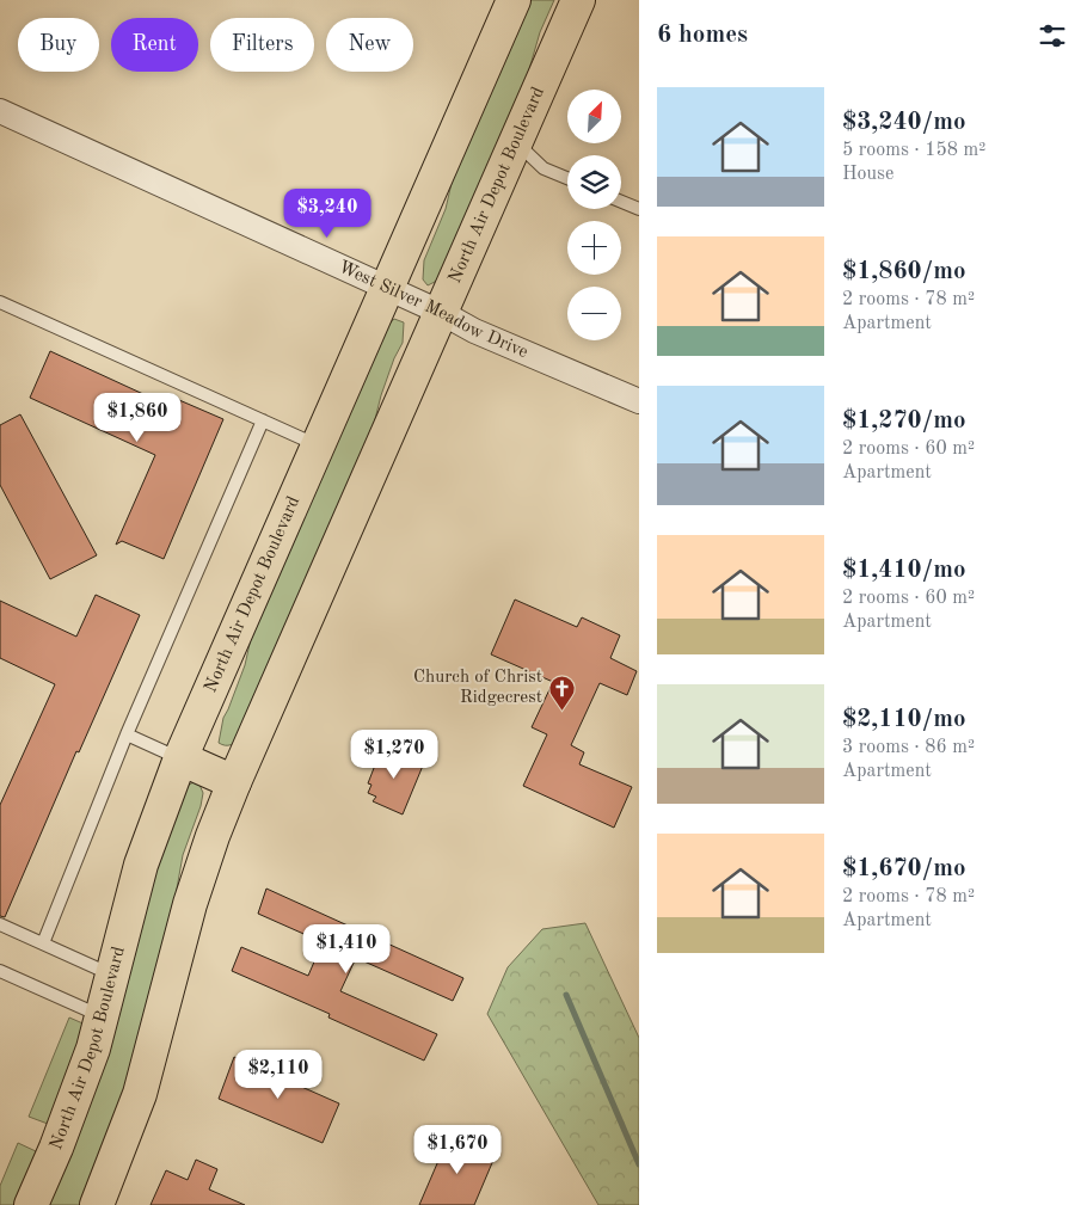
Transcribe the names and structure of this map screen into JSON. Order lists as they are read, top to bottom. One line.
{"streets":{"main road":["North Air Depot Boulevard"],"street":["West Silver Meadow Drive"]},"crossings":[["North Air Depot Boulevard","West Silver Meadow Drive"]],"places":{"church":["Church of Christ Ridgecrest"]},"north":"top right","page":{"heading":"6 homes","chip":["Buy","Rent","Filters","New"],"list":[{"name":"$3,240/mo","note":"5 rooms · 158 m² · House"},{"name":"$1,860/mo","note":"2 rooms · 78 m² · Apartment"},{"name":"$1,270/mo","note":"2 rooms · 60 m² · Apartment"},{"name":"$1,410/mo","note":"2 rooms · 60 m² · Apartment"},{"name":"$2,110/mo","note":"3 rooms · 86 m² · Apartment"},{"name":"$1,670/mo","note":"2 rooms · 78 m² · Apartment"}],"map_buttons":["+","−"],"price":["$3,240","$1,860","$1,270","$1,410","$2,110","$1,670"]}}
